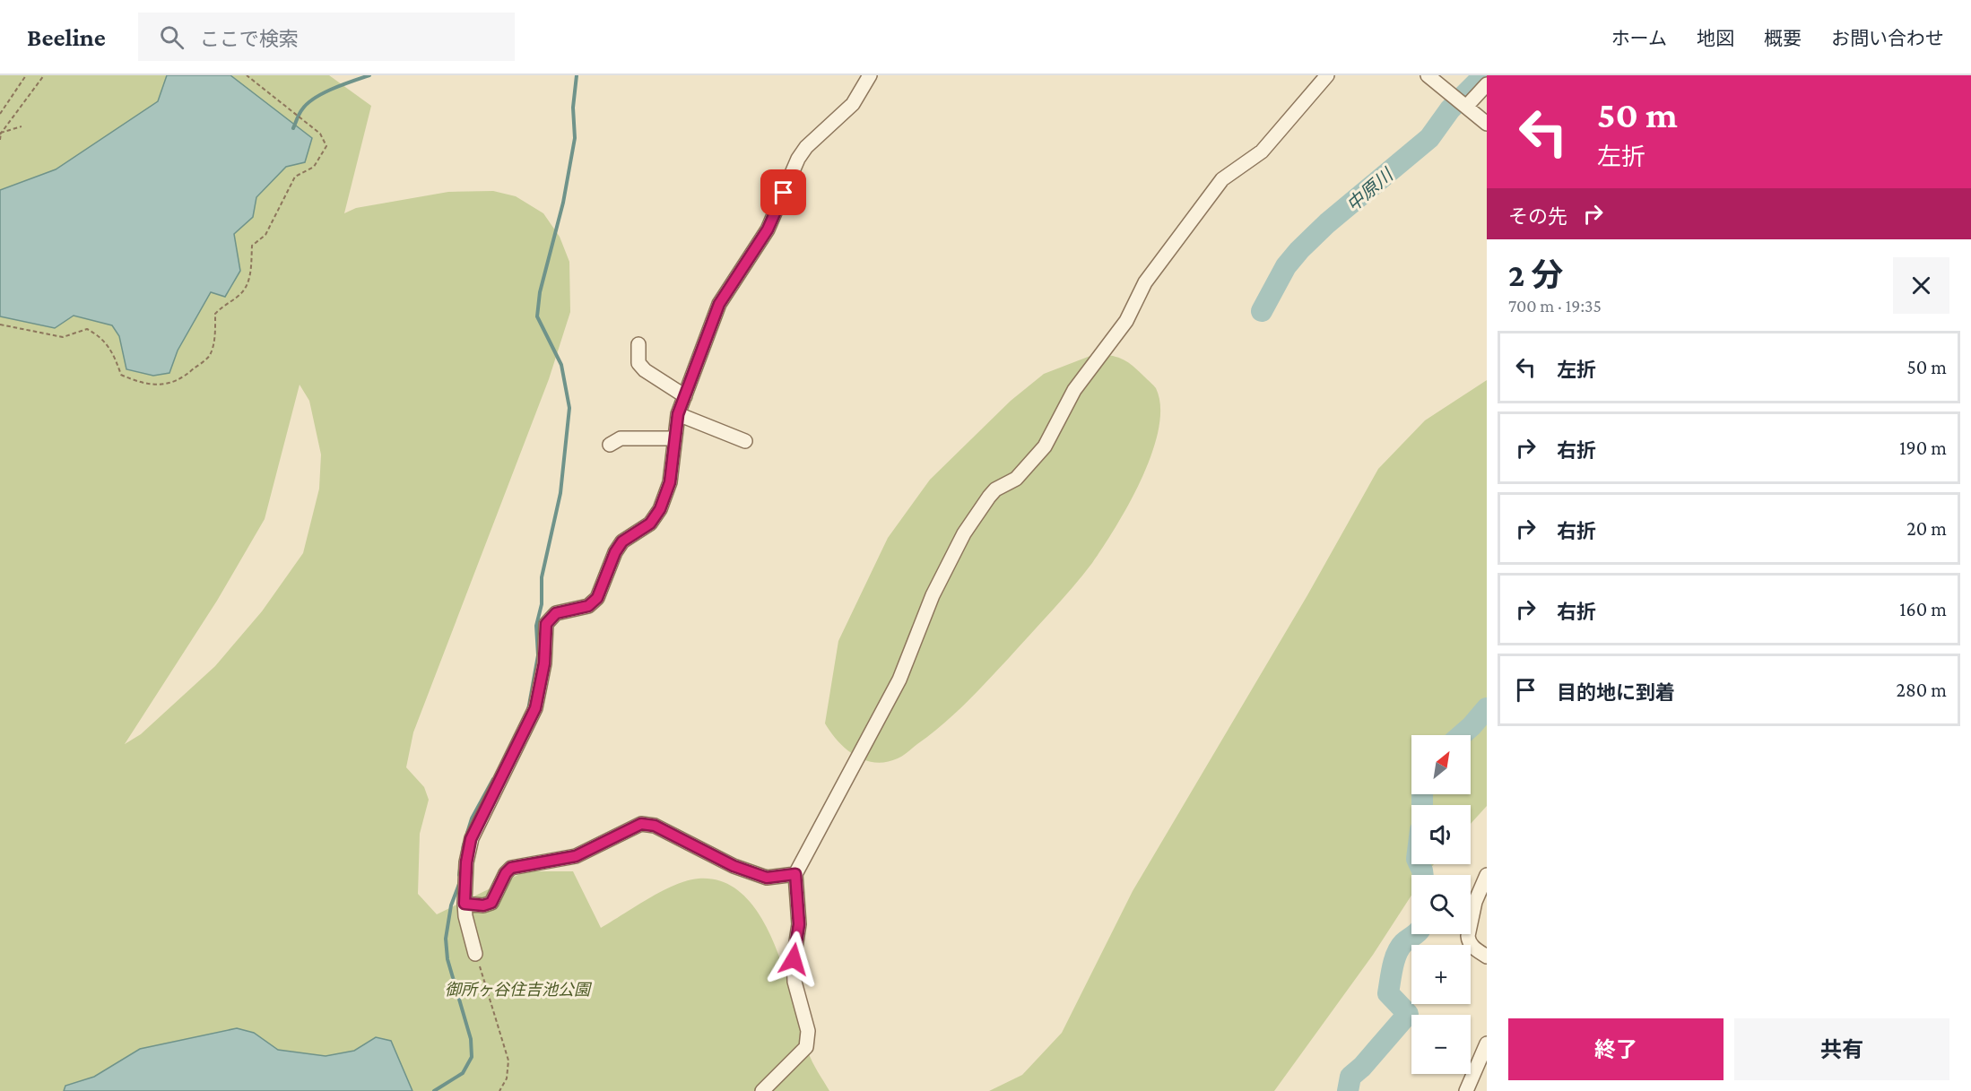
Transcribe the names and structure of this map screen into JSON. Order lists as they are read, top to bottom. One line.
{"water":["中原川"],"parks":["御所ヶ谷住吉池公園"],"north":"top right","page":{"header":"Beeline","search":"ここで検索","nav":["ホーム","地図","概要","お問い合わせ"],"turn":["50 m","左折"],"then":"その先","heading":["2 分","700 m · 19:35"],"list":[{"name":"左折","value":"50 m"},{"name":"右折","value":"190 m"},{"name":"右折","value":"20 m"},{"name":"右折","value":"160 m"},{"name":"目的地に到着","value":"280 m"}],"map_buttons":["+","−"],"buttons":["終了","共有"]}}
